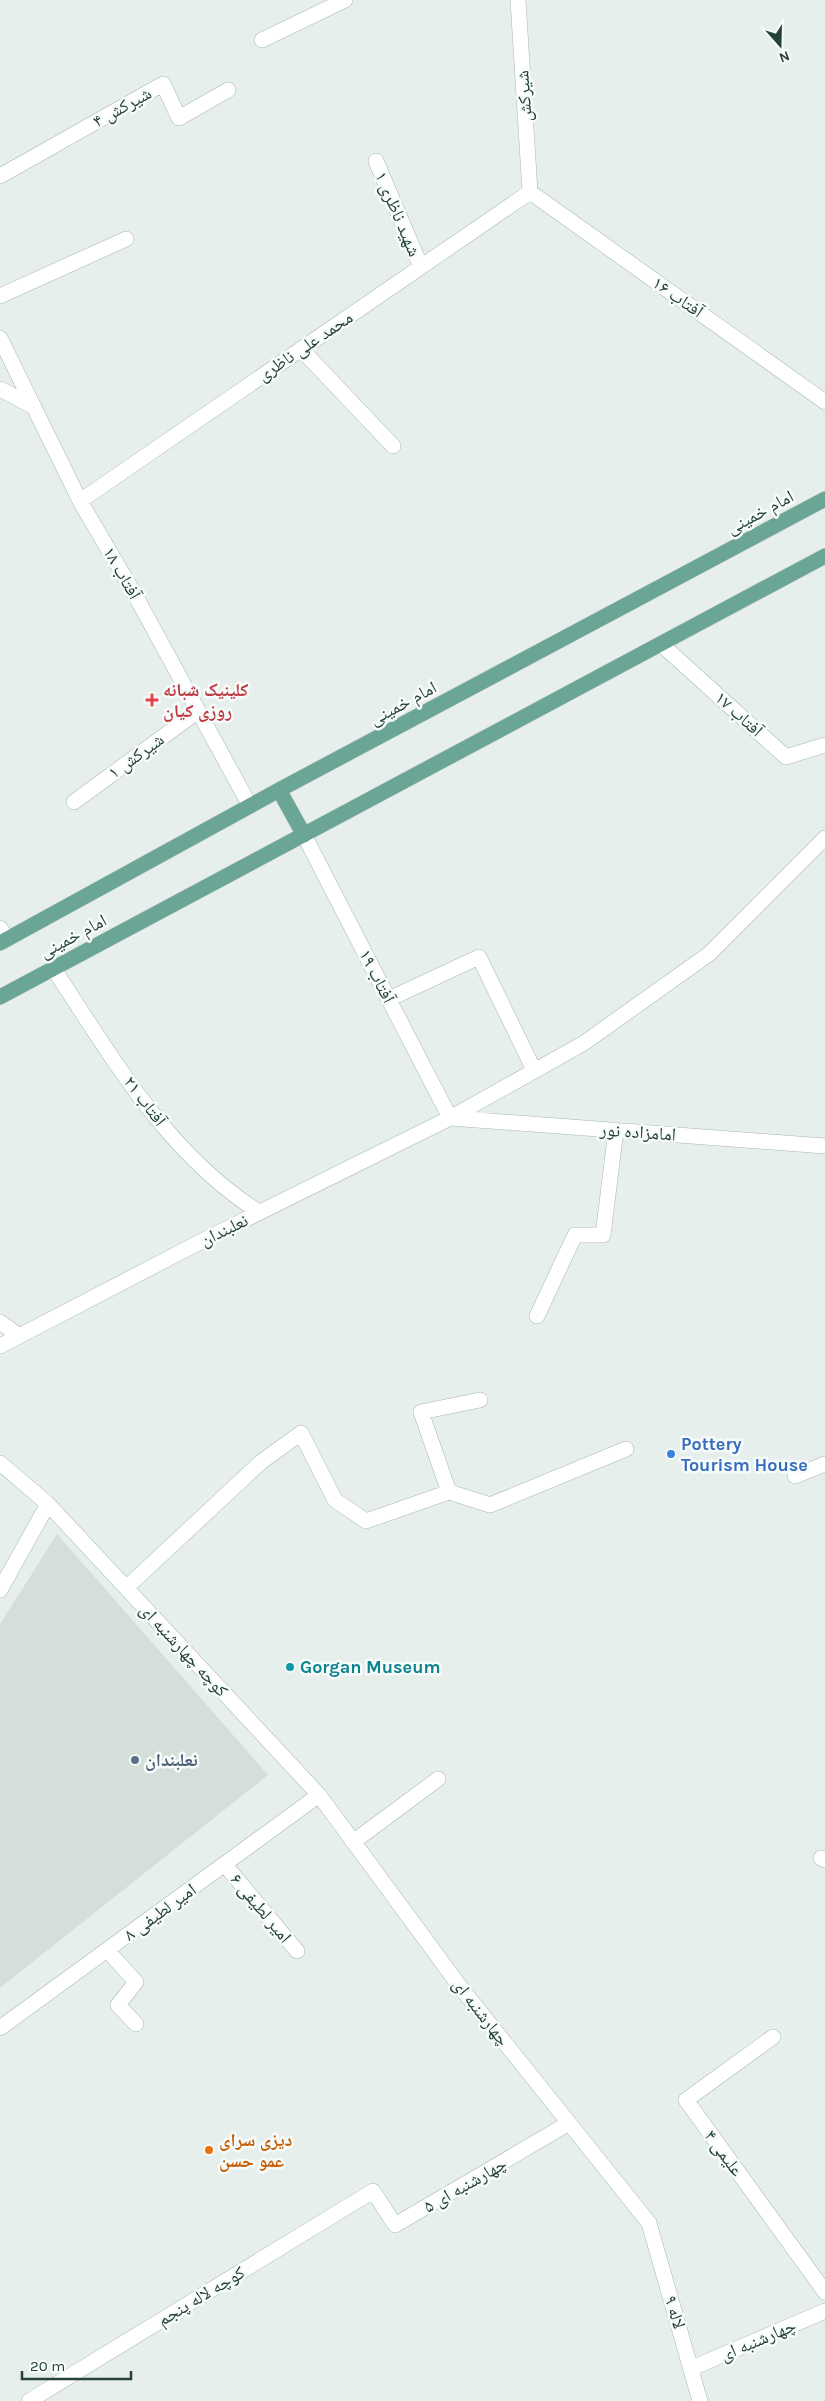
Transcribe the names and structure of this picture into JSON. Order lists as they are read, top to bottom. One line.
{"streets":{"main road":["امام خمینی"],"street":["شیرکش","۴ شیرکش","۱ شهید ناظری","آفتاب ۱۶","محمد علی ناظری","آفتاب ۱۸","۱۷ آفتاب","شیرکش ۱","۱۹ آفتاب","آفتاب ۲۱","امامزاده نور","نعلبندان","کوچه چهارشنبه ای","۶ امیر لطیفی","۸ امیر لطیفی","چهارشنبه ای","۴ علیمی","۵ چهارشنبه ای","کوچه لاله پنجم","۹ لاله"]},"crossings":[["شیرکش","آفتاب ۱۶"],["شیرکش","محمد علی ناظری"],["۱ شهید ناظری","محمد علی ناظری"],["آفتاب ۱۶","محمد علی ناظری"],["محمد علی ناظری","آفتاب ۱۸"],["امام خمینی","آفتاب ۱۸"],["امام خمینی","۱۷ آفتاب"],["امام خمینی","۱۹ آفتاب"],["امام خمینی","آفتاب ۲۱"],["آفتاب ۱۸","شیرکش ۱"],["۱۹ آفتاب","امامزاده نور"],["۱۹ آفتاب","نعلبندان"],["آفتاب ۲۱","نعلبندان"],["امامزاده نور","نعلبندان"],["کوچه چهارشنبه ای","۸ امیر لطیفی"],["کوچه چهارشنبه ای","چهارشنبه ای"],["۶ امیر لطیفی","۸ امیر لطیفی"],["۸ امیر لطیفی","چهارشنبه ای"],["چهارشنبه ای","۵ چهارشنبه ای"],["چهارشنبه ای","۹ لاله"],["۵ چهارشنبه ای","کوچه لاله پنجم"]],"places":{"health":["کلینیک شبانه روزی کیان"],"other":["Pottery Tourism House","Gorgan Museum","نعلبندان","دیزی سرای عمو حسن"]},"scale_bar":"20 m","north":"bottom"}
